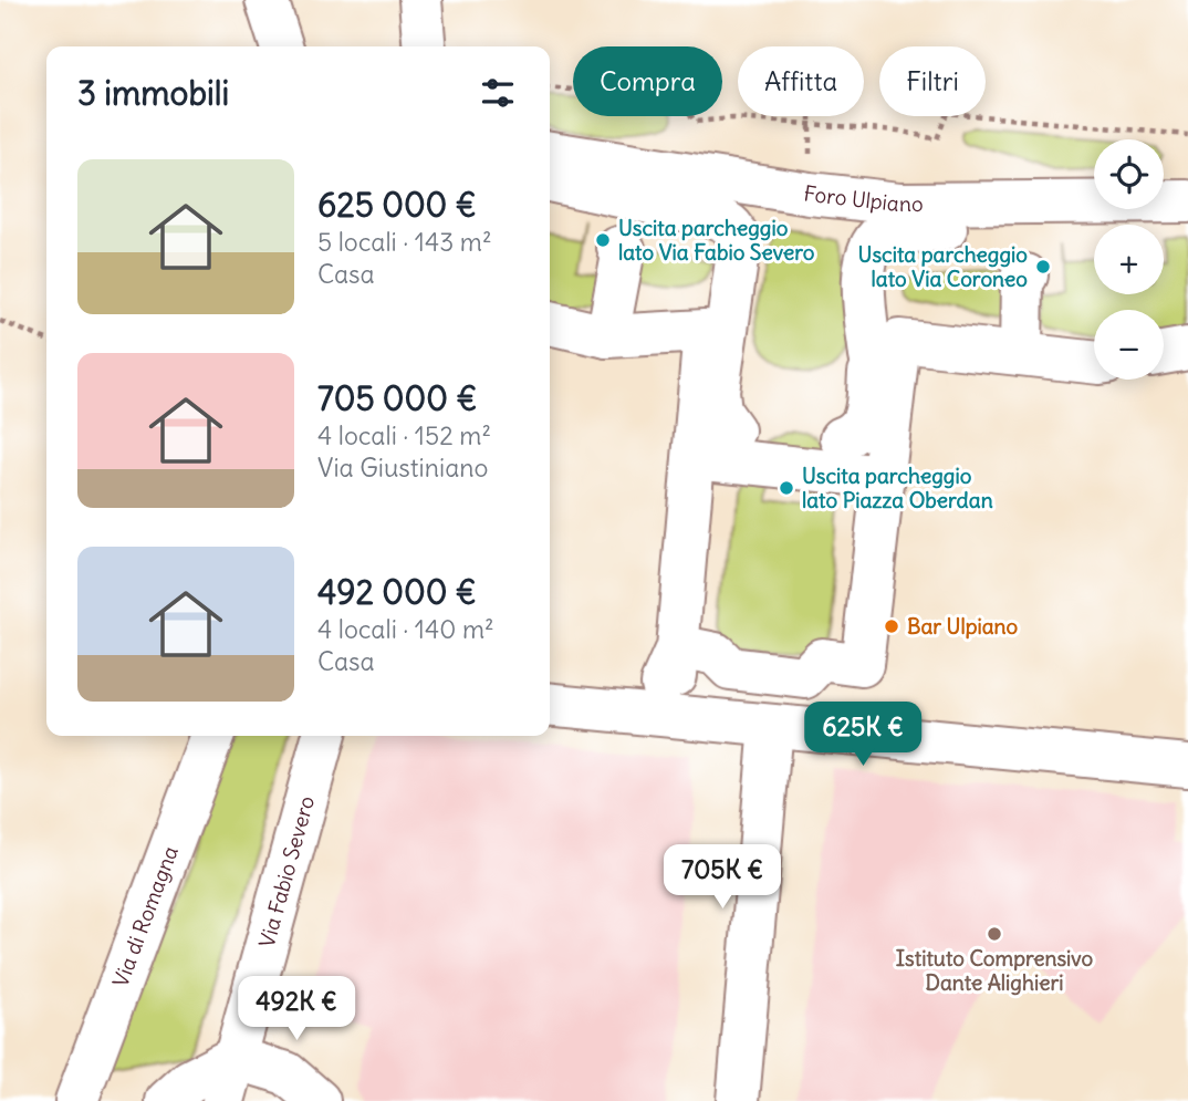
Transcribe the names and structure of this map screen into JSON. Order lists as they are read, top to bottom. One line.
{"streets":{"street":["Foro Ulpiano","Via Fabio Severo","Via di Romagna"]},"places":["Uscita parcheggio lato Via Fabio Severo","Uscita parcheggio lato Via Coroneo","Uscita parcheggio lato Piazza Oberdan","Bar Ulpiano","Istituto Comprensivo Dante Alighieri"],"page":{"chip":["Compra","Affitta","Filtri"],"heading":"3 immobili","map_buttons":["+","−"],"list":[{"name":"625 000 €","note":"5 locali · 143 m² · Casa"},{"name":"705 000 €","note":"4 locali · 152 m² · Via Giustiniano"},{"name":"492 000 €","note":"4 locali · 140 m² · Casa"}],"price":["625K €","705K €","492K €"]}}
